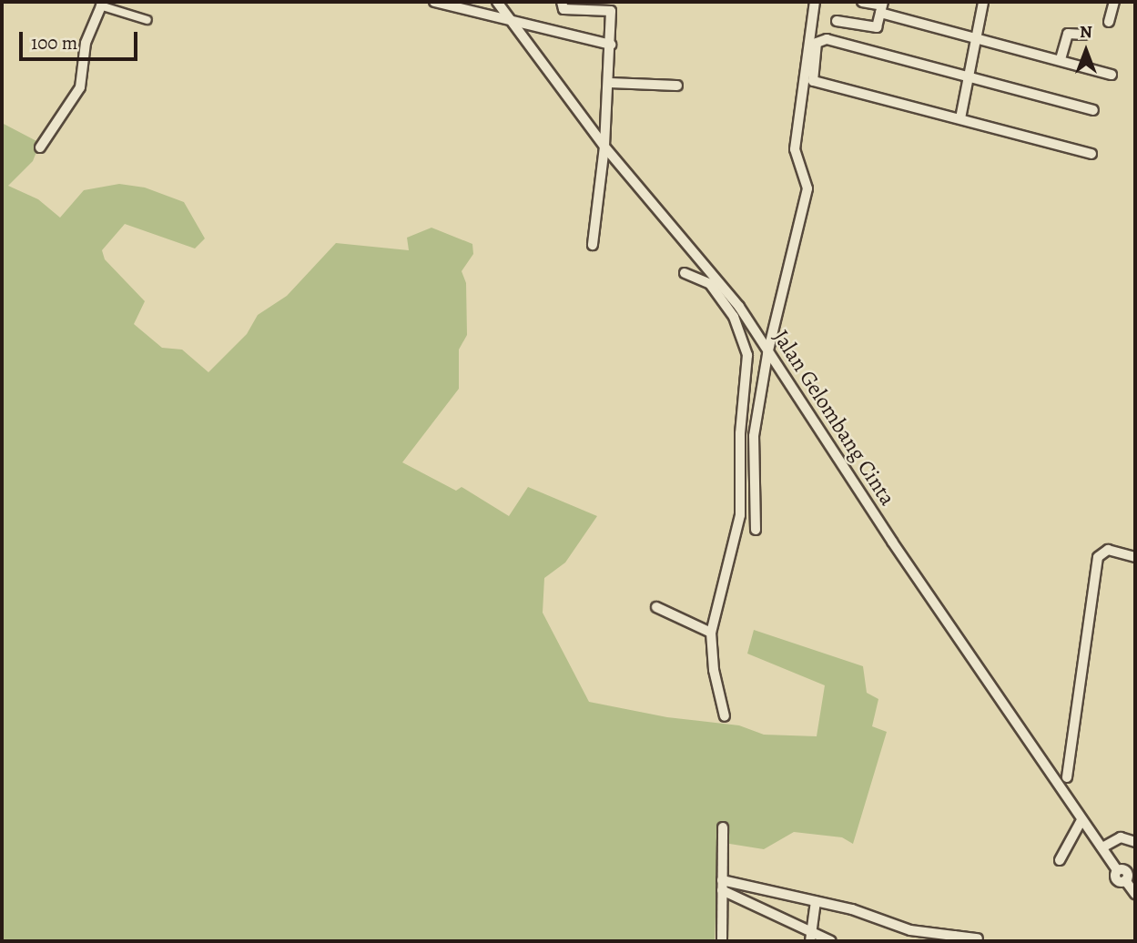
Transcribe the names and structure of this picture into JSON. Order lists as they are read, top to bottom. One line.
{"streets":{"street":["Jalan Gelombang Cinta"]},"scale_bar":"100 m","north":"top"}
